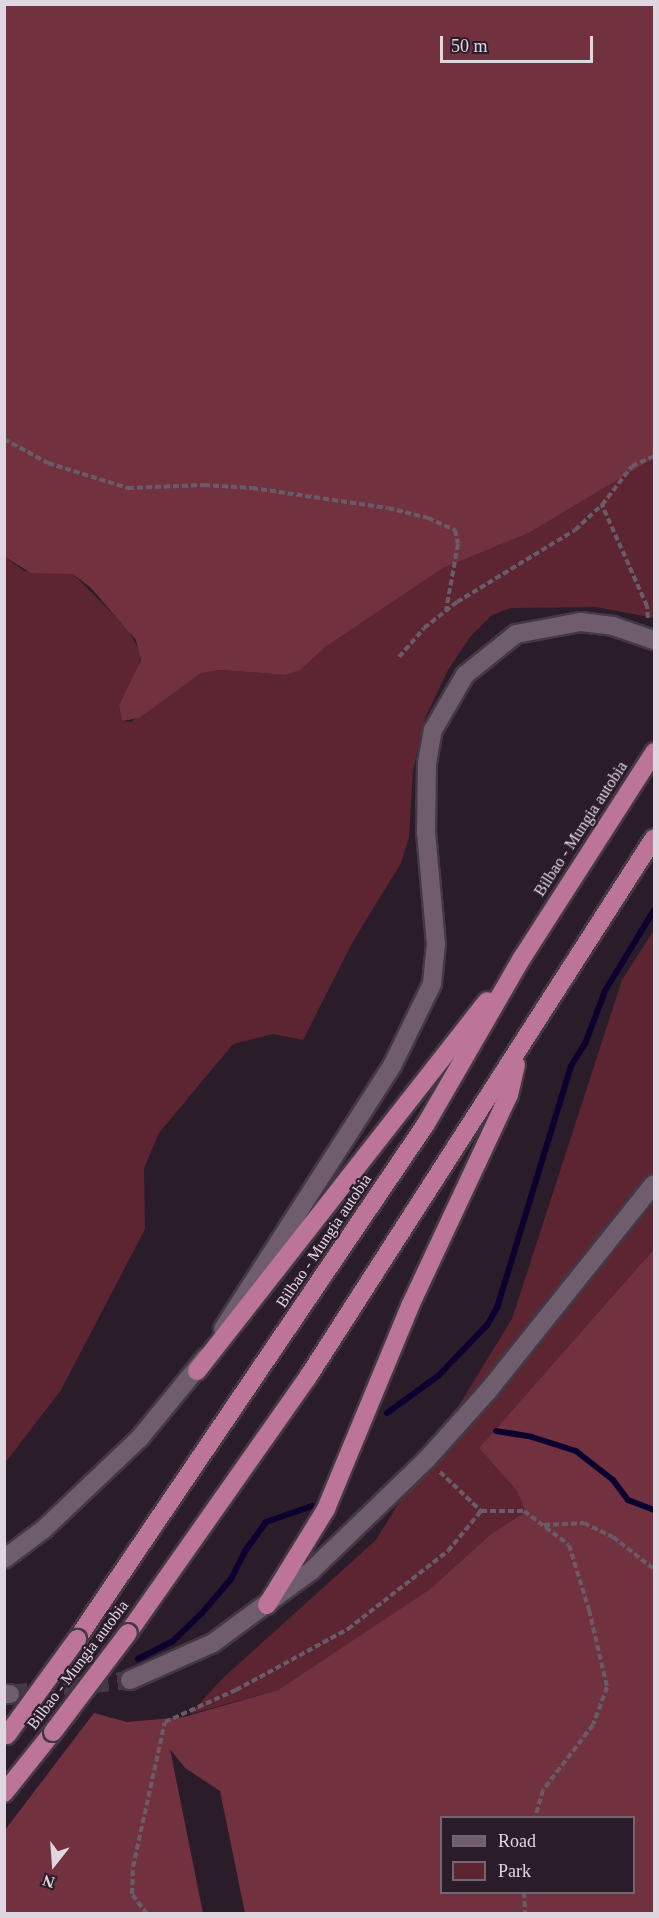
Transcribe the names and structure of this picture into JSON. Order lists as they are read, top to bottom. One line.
{"streets":{"highway":["Bilbao - Mungia autobia"]},"legend":["Road","Park"],"scale_bar":"50 m","north":"bottom"}
